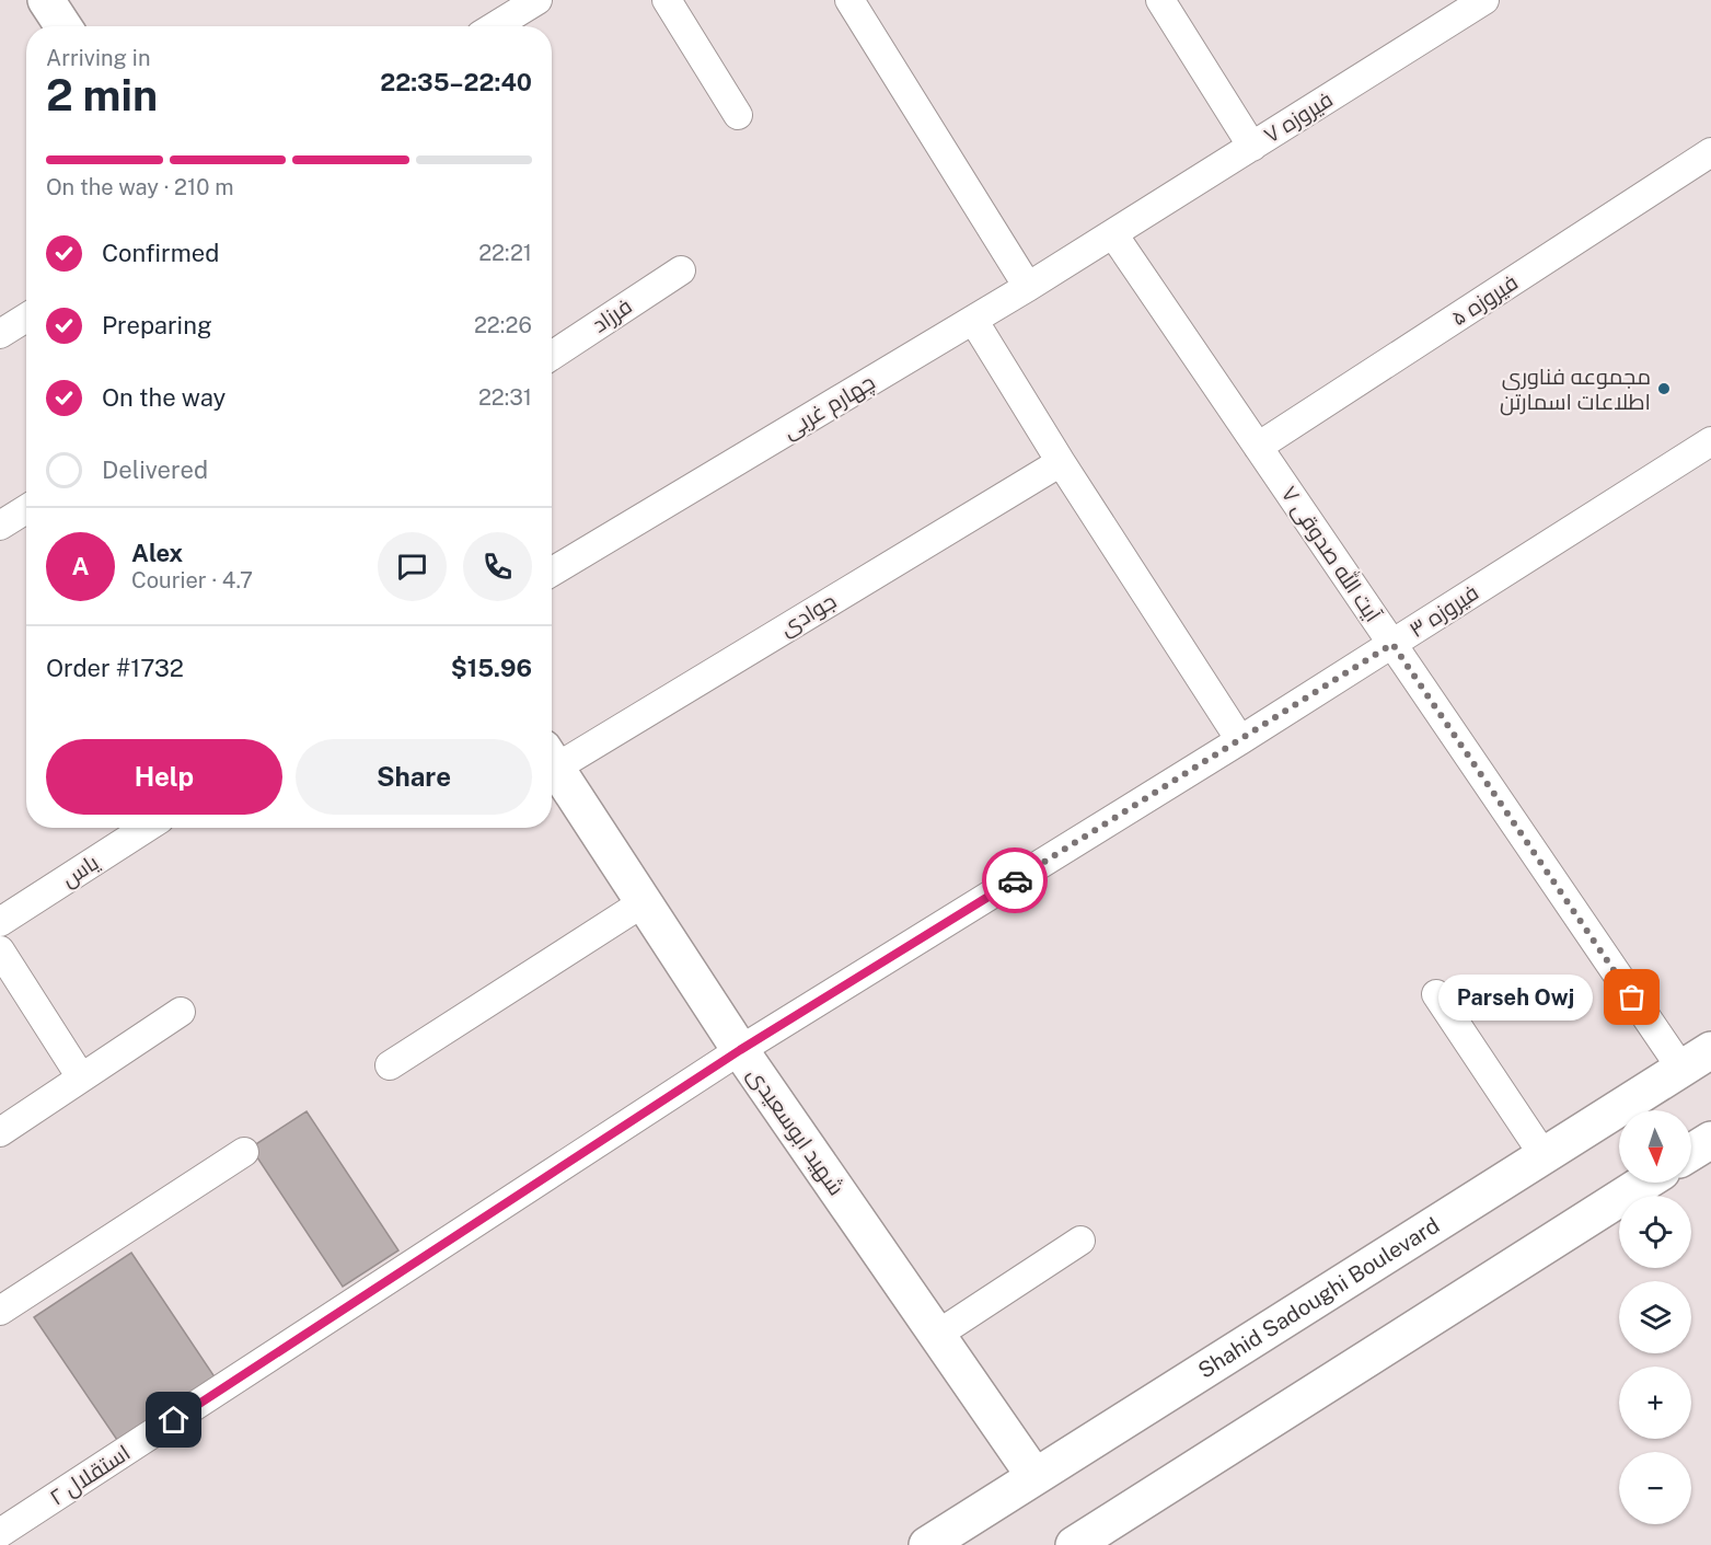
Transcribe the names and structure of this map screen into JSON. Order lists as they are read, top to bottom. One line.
{"streets":{"main road":["شهید ابوسعیدی","Shahid Sadoughi Boulevard"],"street":["فیروزه ۷","فیروزه ۵","فرزاد","چهارم غربی","آیت الله صدوقی ۷","فیروزه ۳","جوادی","یاس","استقلال ۲"]},"crossings":[["فیروزه ۷","چهارم غربی"],["فیروزه ۷","آیت الله صدوقی ۷"],["فیروزه ۵","آیت الله صدوقی ۷"],["چهارم غربی","آیت الله صدوقی ۷"],["آیت الله صدوقی ۷","فیروزه ۳"],["آیت الله صدوقی ۷","Shahid Sadoughi Boulevard"],["فیروزه ۳","شهید ابوسعیدی"],["فیروزه ۳","استقلال ۲"],["شهید ابوسعیدی","Shahid Sadoughi Boulevard"],["شهید ابوسعیدی","استقلال ۲"]],"places":["مجموعه فناوری اطلاعات اسمارتن","Parseh Owj"],"north":"bottom","page":{"heading":["2 min","Arriving in","22:35–22:40"],"panel":["Alex","Courier · 4.7","Order #1732","$15.96"],"bar":"On the way · 210 m","list":[["Confirmed","22:21"],["Preparing","22:26"],["On the way","22:31"],"Delivered"],"round":"A","buttons":["Help","Share"],"bubble":"Parseh Owj","map_buttons":["+","−"]}}
